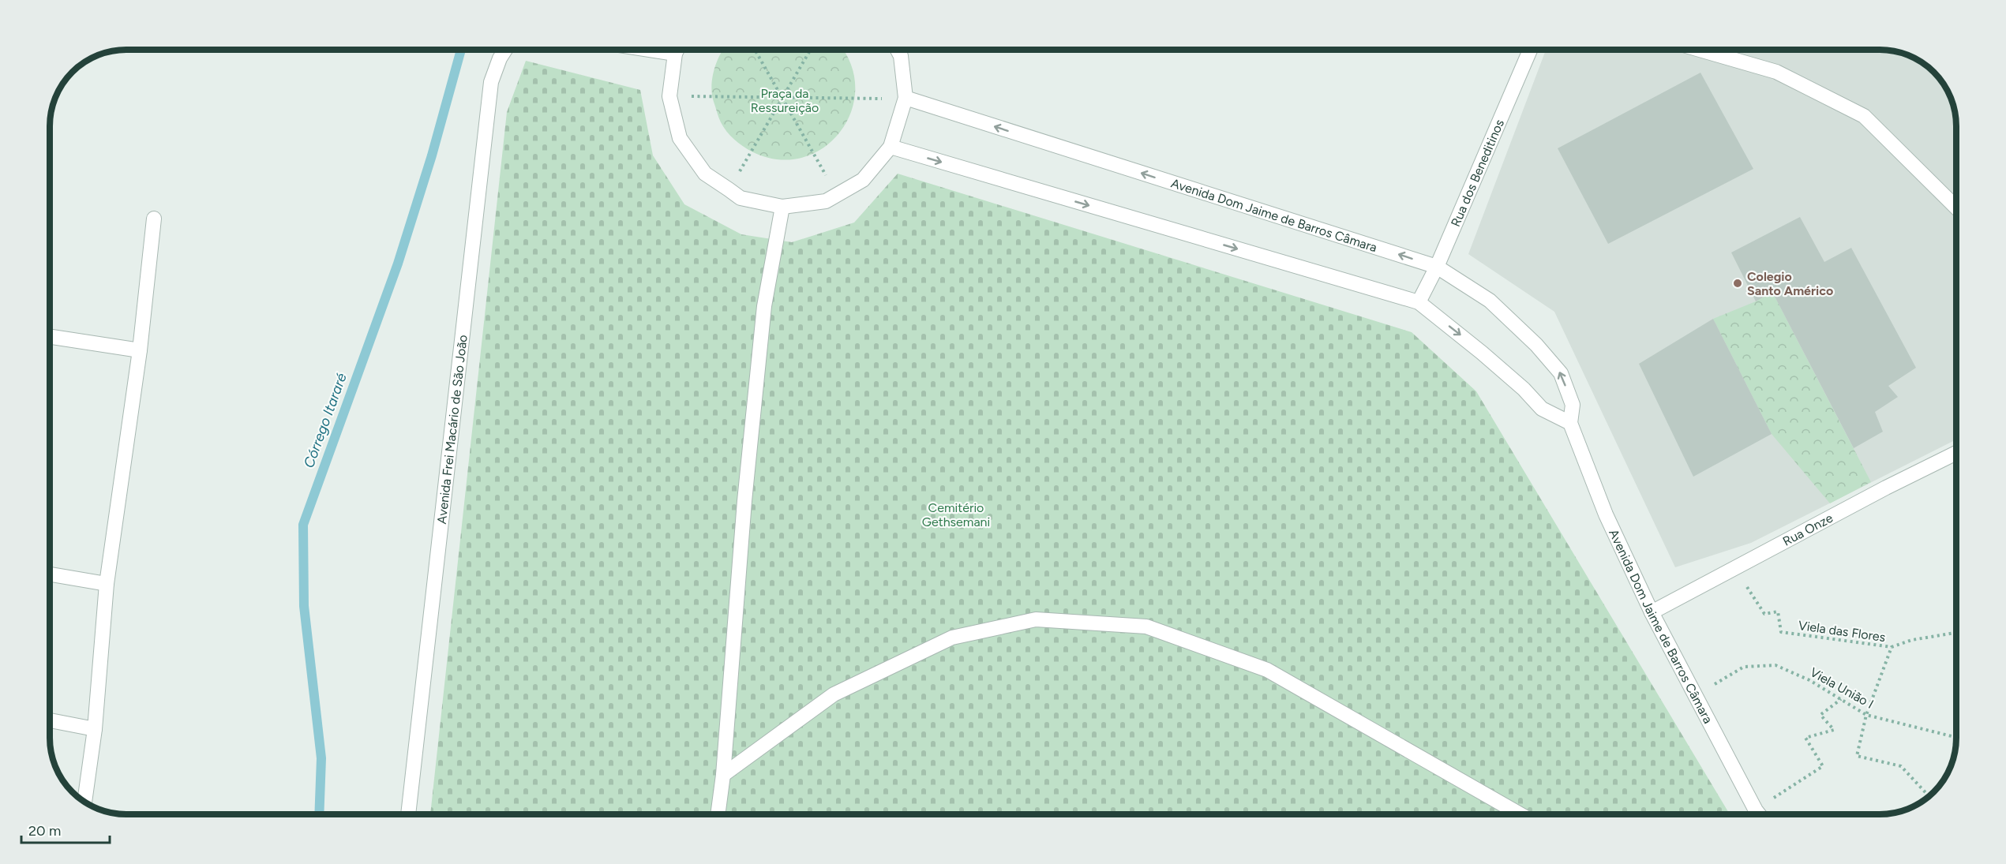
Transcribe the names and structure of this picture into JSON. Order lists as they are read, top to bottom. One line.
{"streets":{"street":["Rua dos Beneditinos","Avenida Dom Jaime de Barros Câmara","Avenida Frei Macário de São João","Rua Onze"],"path":["Viela das Flores","Viela União I"]},"crossings":[["Rua dos Beneditinos","Avenida Dom Jaime de Barros Câmara"],["Avenida Dom Jaime de Barros Câmara","Rua Onze"],["Avenida Dom Jaime de Barros Câmara","Viela União I"]],"water":["Córrego Itararé"],"parks":["Praça da Ressureição","Cemitério Gethsemani"],"places":["Colegio Santo Américo"],"scale_bar":"20 m"}
